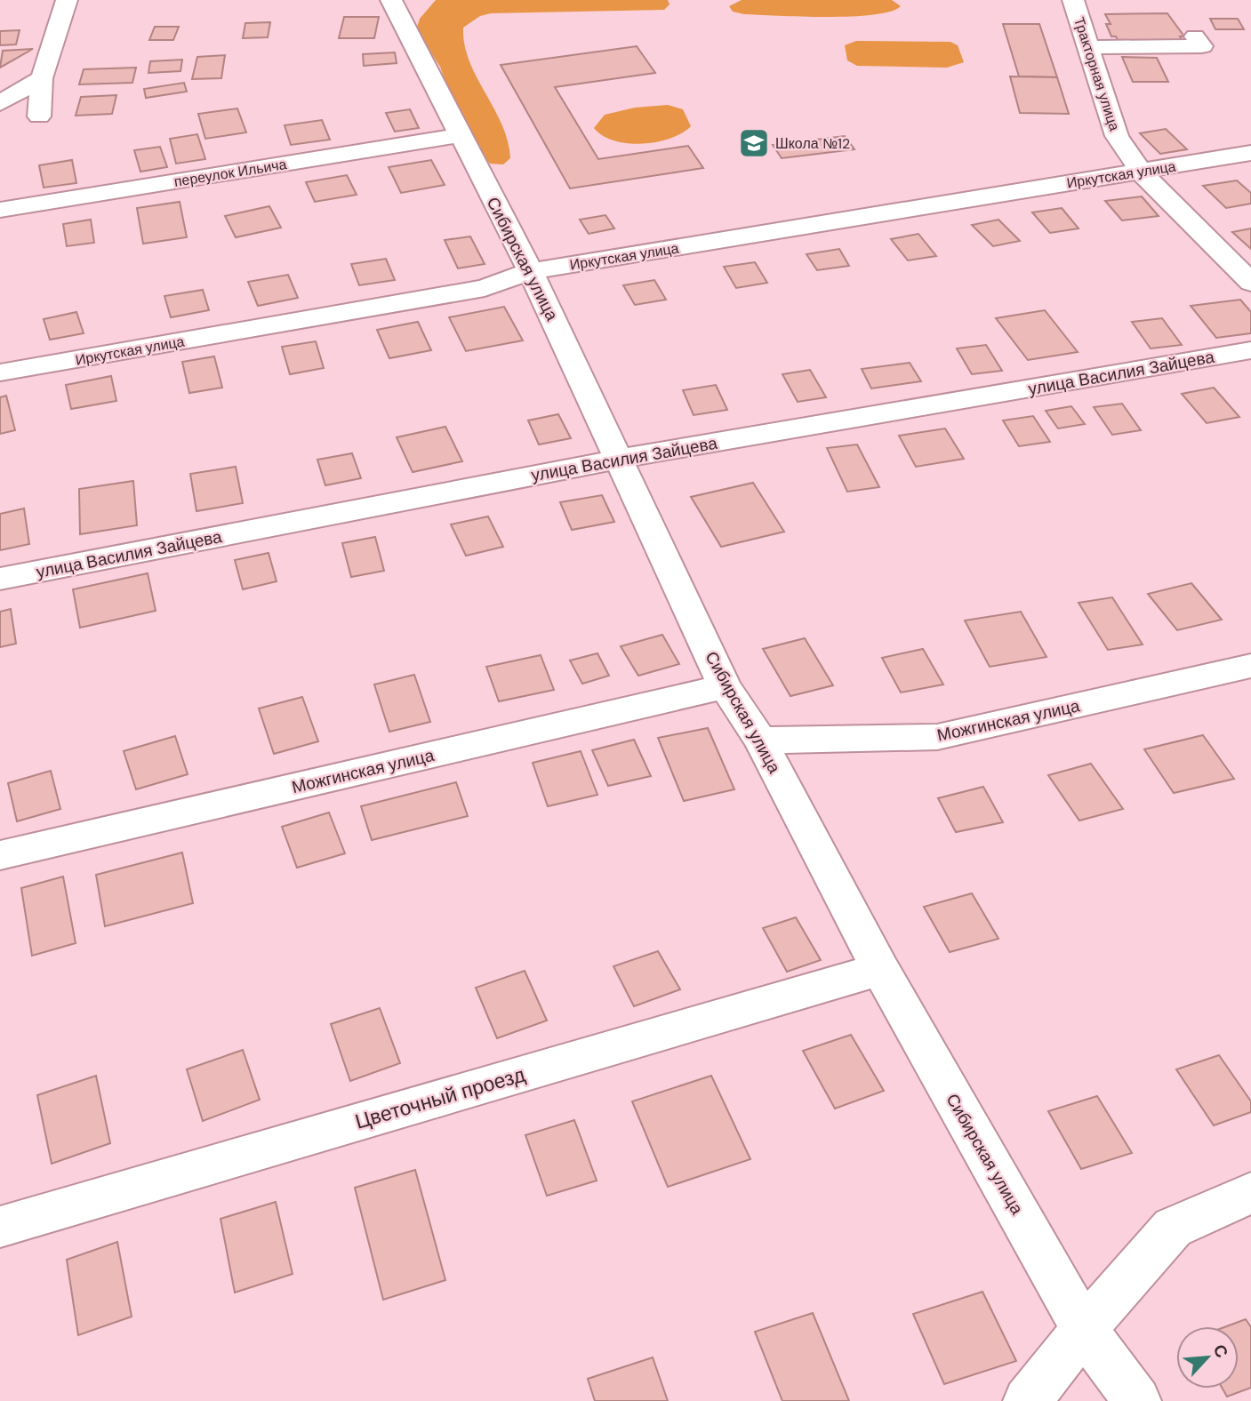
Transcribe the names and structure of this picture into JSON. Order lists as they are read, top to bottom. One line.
{"streets":{"street":["Тракторная улица","переулок Ильича","Иркутская улица","Сибирская улица","улица Василия Зайцева","Можгинская улица","Цветочный проезд"]},"crossings":[["Тракторная улица","Иркутская улица"],["переулок Ильича","Сибирская улица"],["Иркутская улица","Сибирская улица"],["Сибирская улица","улица Василия Зайцева"],["Сибирская улица","Можгинская улица"],["Сибирская улица","Цветочный проезд"]],"places":{"school or university":["Школа №12"]},"north":"top right"}
